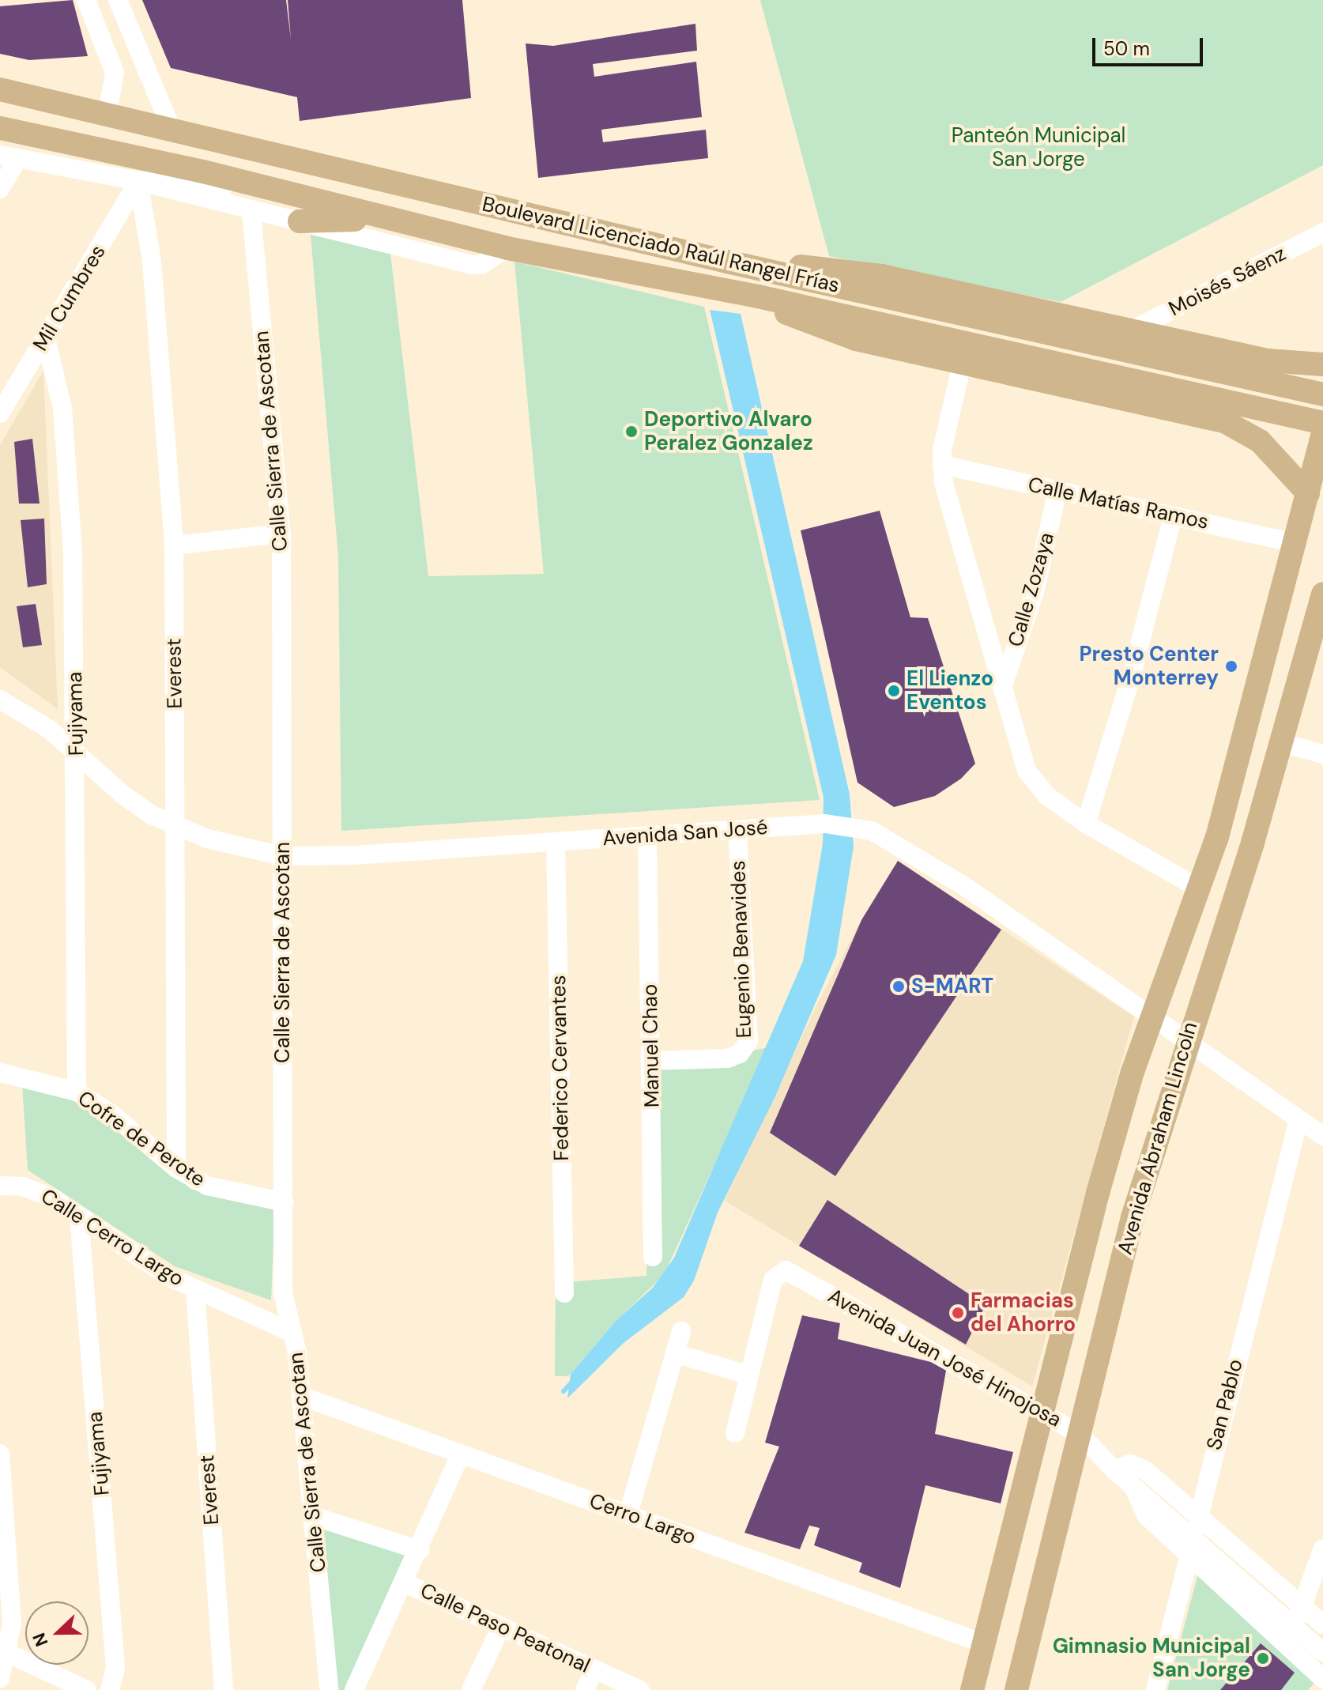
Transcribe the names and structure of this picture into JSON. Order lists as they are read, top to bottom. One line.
{"streets":{"main road":["Boulevard Licenciado Raúl Rangel Frías","Avenida Abraham Lincoln"],"street":["Moisés Sáenz","Mil Cumbres","Calle Sierra de Ascotan","Calle Matías Ramos","Calle Zozaya","Everest","Fujiyama","Avenida San José","Eugenio Benavides","Manuel Chao","Federico Cervantes","Cofre de Perote","Calle Cerro Largo","Avenida Juan José Hinojosa","San Pablo","Cerro Largo","Calle Paso Peatonal"]},"crossings":[["Mil Cumbres","Everest"],["Mil Cumbres","Fujiyama"],["Calle Sierra de Ascotan","Avenida San José"],["Calle Sierra de Ascotan","Cofre de Perote"],["Calle Sierra de Ascotan","Calle Cerro Largo"],["Calle Sierra de Ascotan","Cerro Largo"],["Calle Matías Ramos","Calle Zozaya"],["Everest","Avenida San José"],["Everest","Cofre de Perote"],["Everest","Calle Cerro Largo"],["Fujiyama","Avenida San José"],["Fujiyama","Cofre de Perote"],["Fujiyama","Calle Cerro Largo"],["Avenida San José","Eugenio Benavides"],["Avenida San José","Manuel Chao"],["Avenida San José","Federico Cervantes"],["Avenida San José","Avenida Abraham Lincoln"],["Avenida San José","San Pablo"],["Eugenio Benavides","Manuel Chao"],["Avenida Abraham Lincoln","Avenida Juan José Hinojosa"],["Avenida Juan José Hinojosa","San Pablo"]],"parks":["Panteón Municipal San Jorge"],"places":["Deportivo Alvaro Peralez Gonzalez","Presto Center Monterrey","El Lienzo Eventos","S-MART","Farmacias del Ahorro","Gimnasio Municipal San Jorge"],"scale_bar":"50 m","north":"left"}
